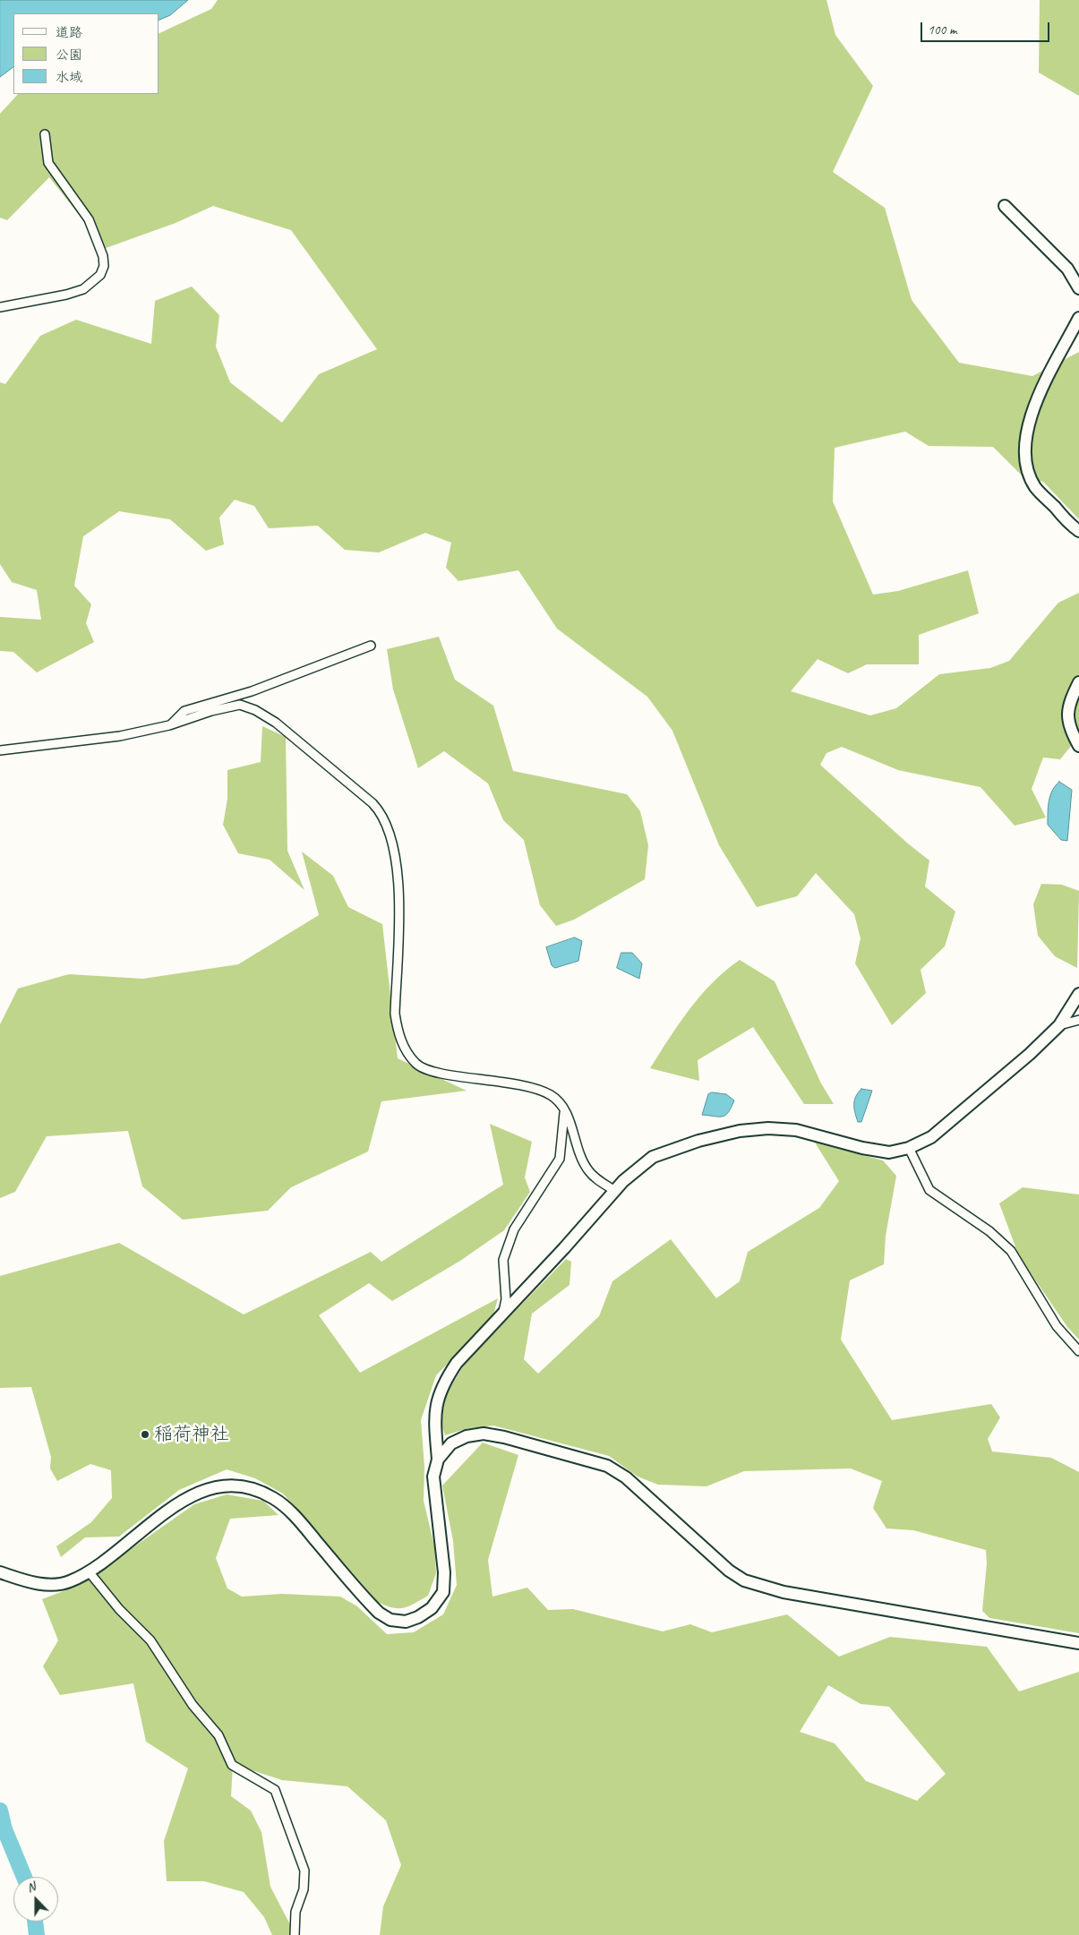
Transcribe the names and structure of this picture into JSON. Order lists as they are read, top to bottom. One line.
{"places":["稲荷神社"],"legend":["道路","公園","水域"],"scale_bar":"100 m","north":"top"}
